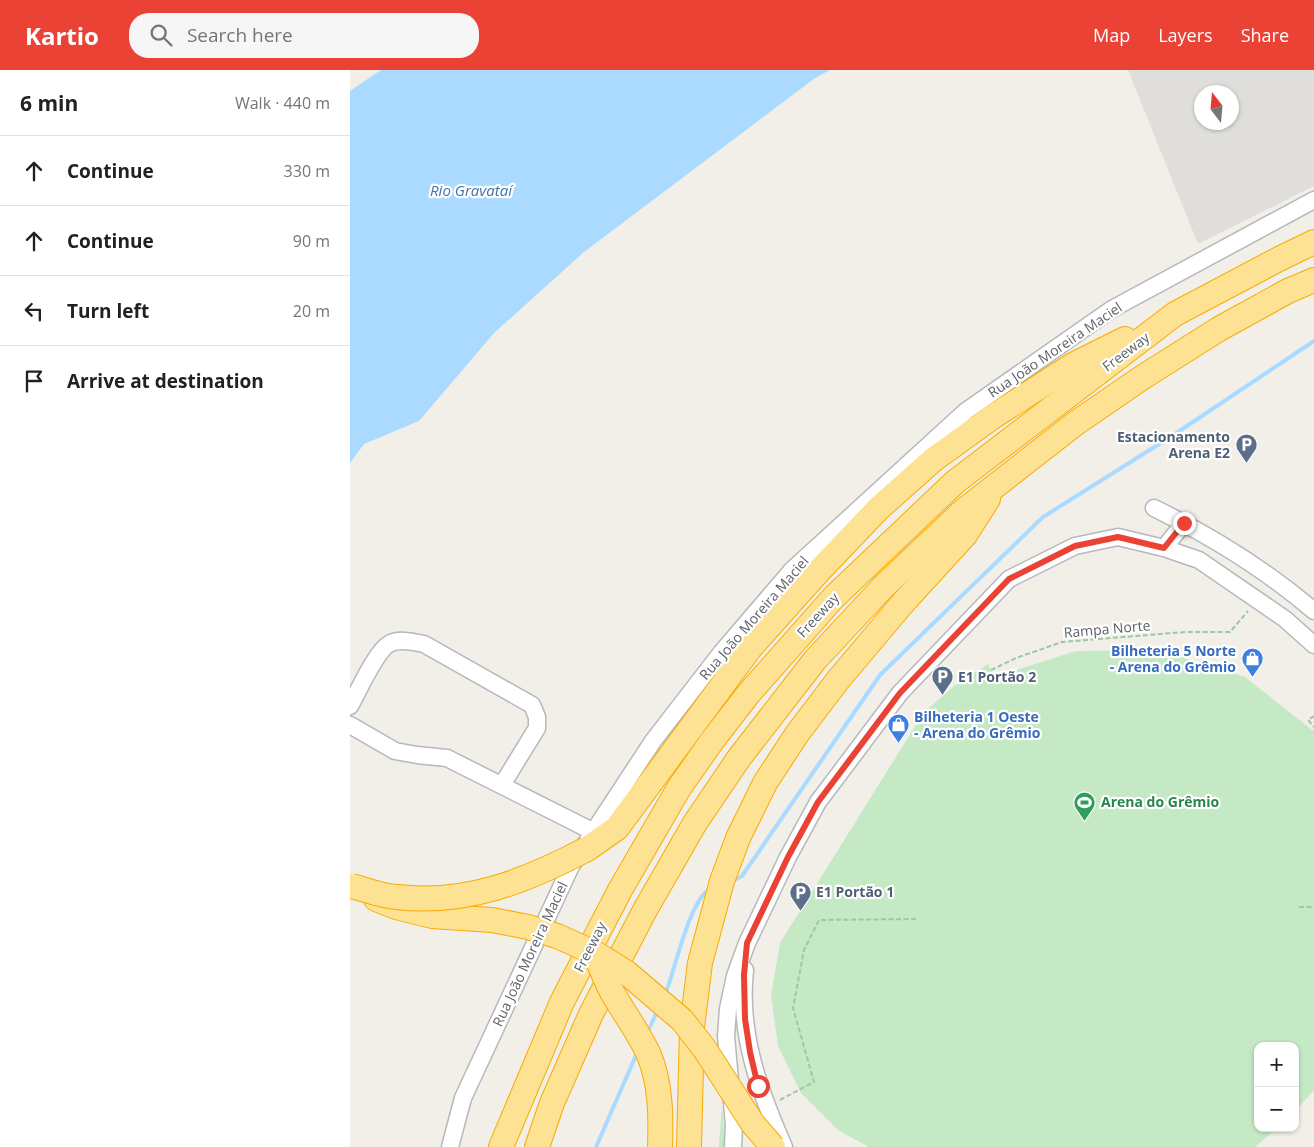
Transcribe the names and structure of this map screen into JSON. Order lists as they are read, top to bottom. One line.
{"streets":{"highway":["Freeway"],"street":["Rua João Moreira Maciel"],"path":["Rampa Norte"]},"water":["Rio Gravataí"],"places":{"parking":["Estacionamento Arena E2","E1 Portão 2","E1 Portão 1"],"shop":["Bilheteria 5 Norte - Arena do Grêmio","Bilheteria 1 Oeste - Arena do Grêmio"],"sports":["Arena do Grêmio"]},"north":"top","page":{"header":"Kartio","search":"Search here","nav":["Map","Layers","Share"],"heading":["6 min","Walk · 440 m"],"list":[["Continue","330 m"],["Continue","90 m"],["Turn left","20 m"],"Arrive at destination"],"map_buttons":["+","−"]}}
